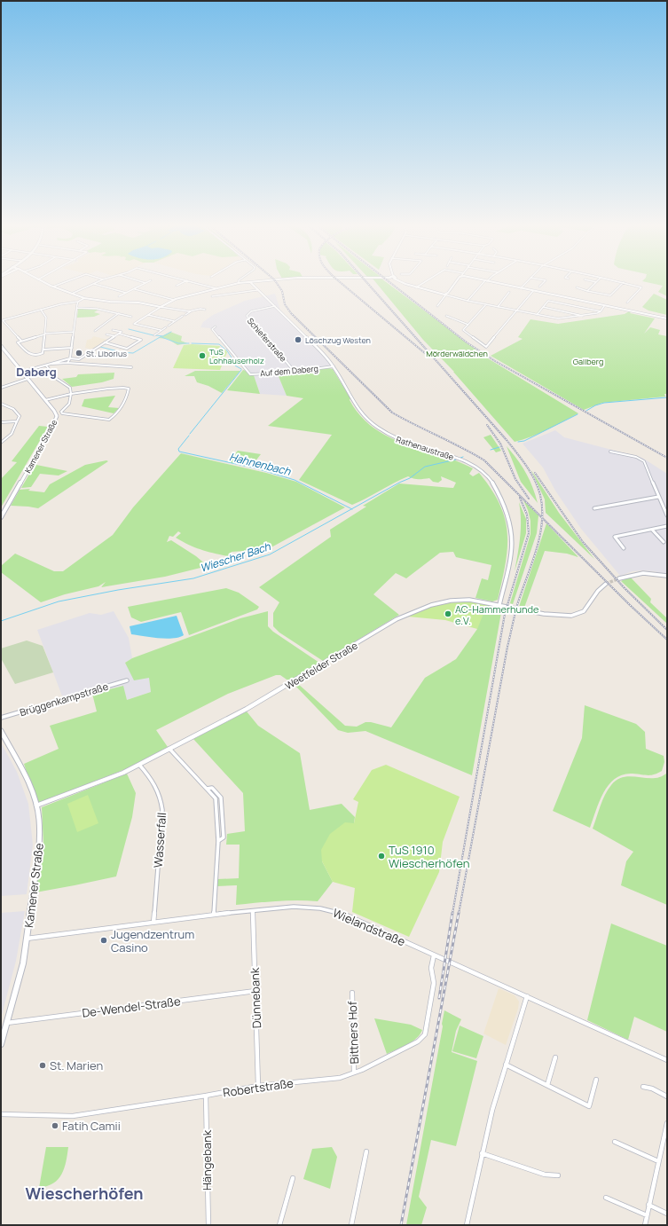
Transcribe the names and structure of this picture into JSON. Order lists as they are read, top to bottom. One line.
{"streets":{"main road":["Kamener Straße"],"street":["Schieferstraße","Auf dem Daberg","Rathenaustraße","Weetfelder Straße","Brüggenkampstraße","Wasserfall","Wielandstraße","Dünnebank","De-Wendel-Straße","Bittners Hof","Robertstraße","Hängebank"]},"crossings":[["Schieferstraße","Auf dem Daberg"],["Schieferstraße","Rathenaustraße"],["Auf dem Daberg","Rathenaustraße"],["Kamener Straße","Weetfelder Straße"],["Kamener Straße","Wielandstraße"],["Kamener Straße","De-Wendel-Straße"],["Rathenaustraße","Weetfelder Straße"],["Weetfelder Straße","Wasserfall"],["Wasserfall","Wielandstraße"],["Wielandstraße","Dünnebank"],["Wielandstraße","Robertstraße"],["Dünnebank","De-Wendel-Straße"],["Dünnebank","Robertstraße"],["Bittners Hof","Robertstraße"],["Robertstraße","Hängebank"]],"districts":["Daberg","Wiescherhöfen"],"water":["Hahnenbach","Wiescher Bach"],"parks":["Mörderwäldchen","Gallberg"],"places":["Löschzug Westen","St. Liborius","TuS Lohhauserholz","AC-Hammerhunde e.V.","TuS 1910 Wiescherhöfen","Jugendzentrum Casino","St. Marien","Fatih Camii"]}
